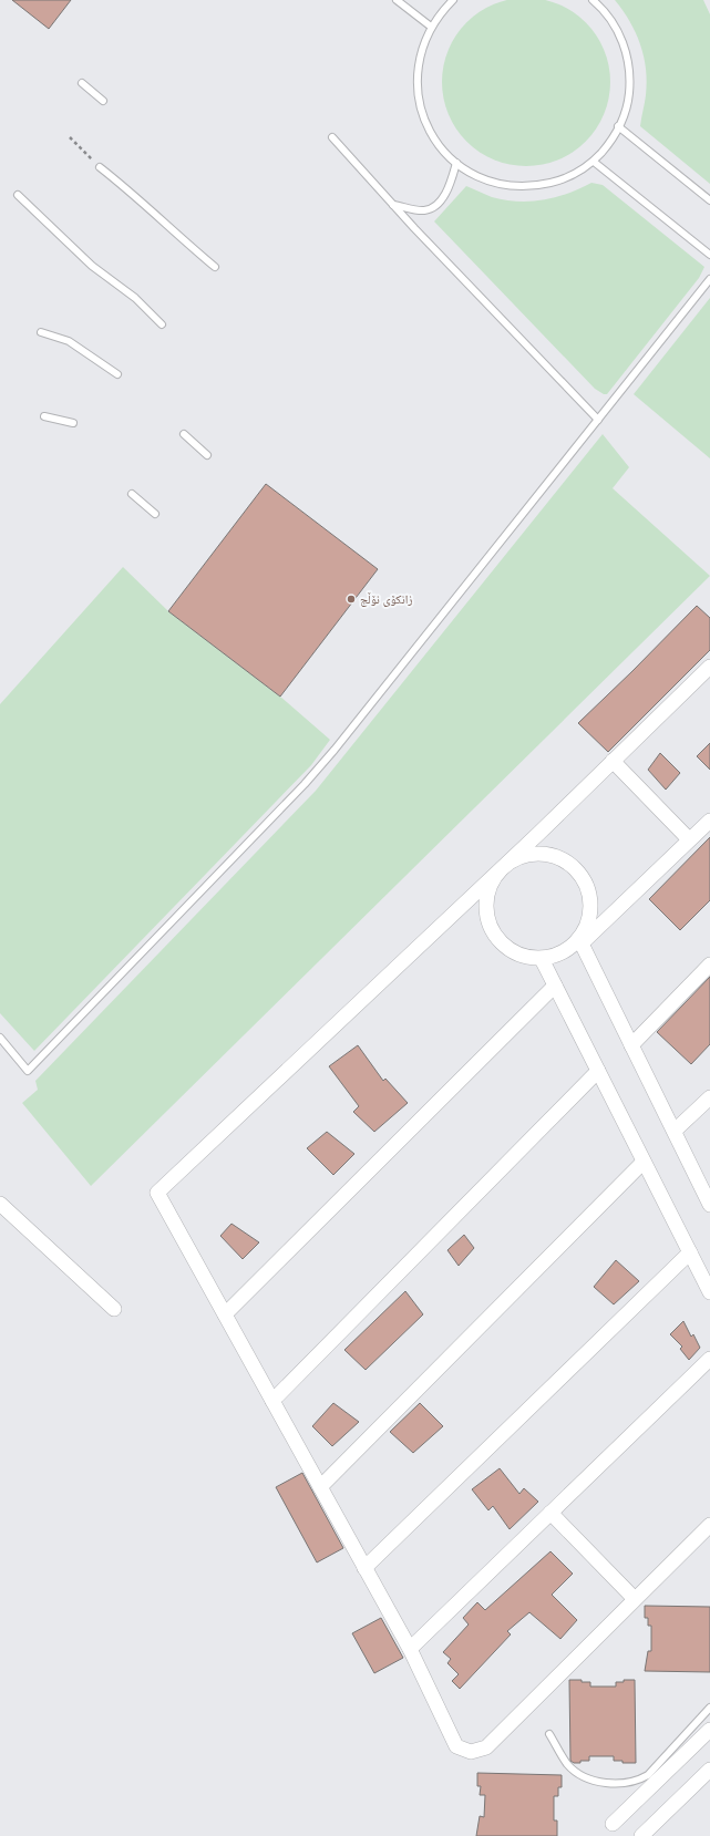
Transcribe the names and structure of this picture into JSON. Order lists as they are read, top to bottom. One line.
{"places":["زانکۆی نۆڵج"]}
